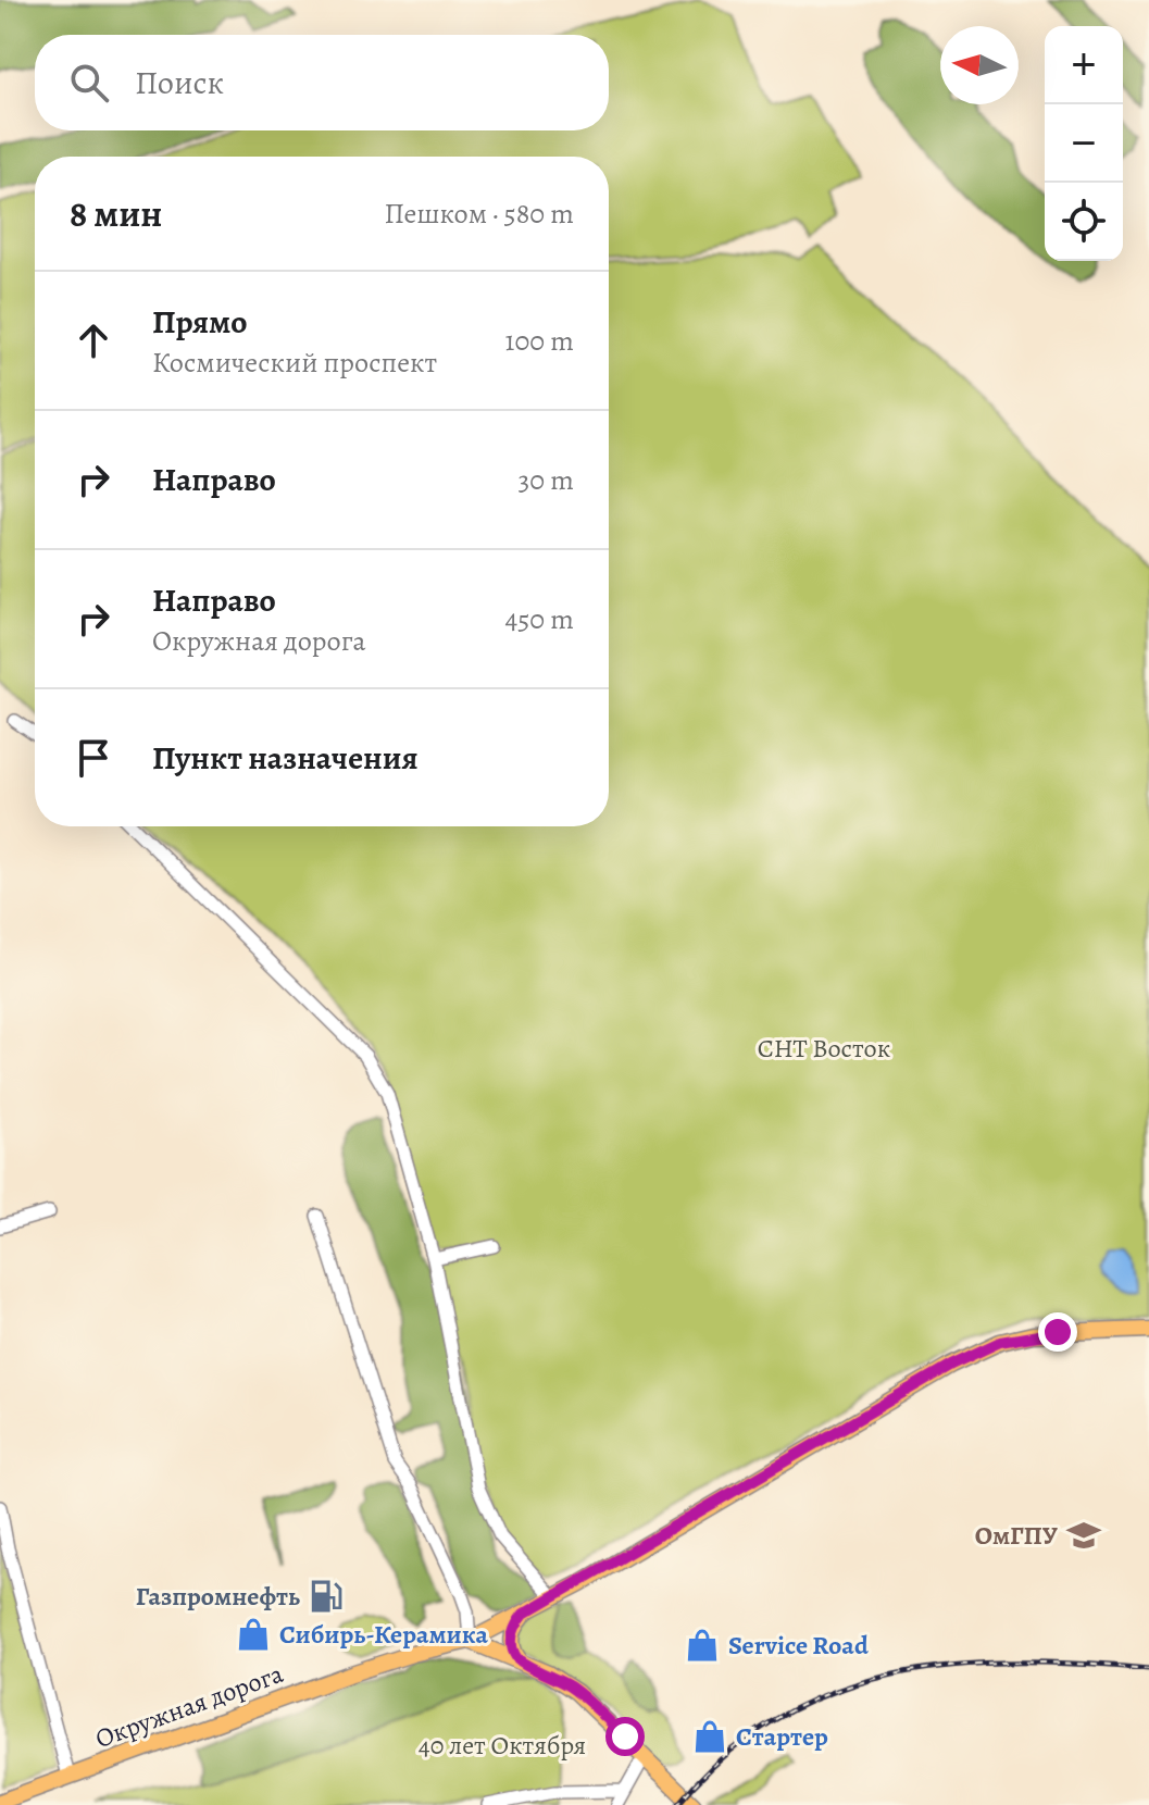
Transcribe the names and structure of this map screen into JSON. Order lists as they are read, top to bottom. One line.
{"streets":{"main road":["Окружная дорога"]},"parks":["СНТ Восток","40 лет Октября"],"places":{"school or university":["ОмГПУ"],"fuel station":["Газпромнефть"],"shop":["Сибирь-Керамика","Service Road","Стартер"]},"north":"left","page":{"map_buttons":["+","−"],"search":"Поиск","heading":["8 мин","Пешком · 580 m"],"list":[["Прямо","Космический проспект","100 m"],["Направо","30 m"],["Направо","Окружная дорога","450 m"],"Пункт назначения"]}}
